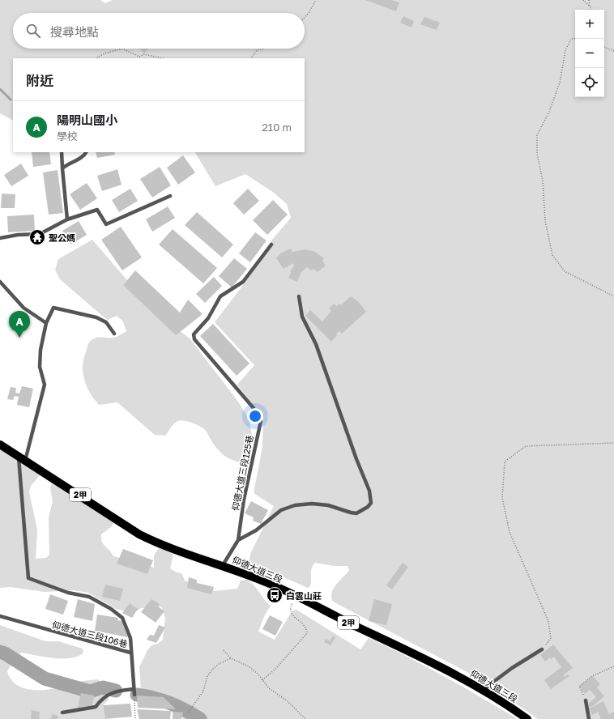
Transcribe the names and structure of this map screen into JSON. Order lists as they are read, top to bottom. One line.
{"streets":{"main road":["2甲","仰德大道三段"],"lane":["仰德大道三段125巷","仰德大道三段106巷"]},"crossings":[["仰德大道三段125巷","仰德大道三段"],["仰德大道三段","仰德大道三段106巷"]],"places":{"temple":["聖公媽"],"bus stop":["白雲山莊"]},"page":{"map_buttons":["+","−"],"search":"搜尋地點","heading":"附近","list":[{"mark":"A","name":"陽明山國小","note":"學校","value":"210 m"}],"pins":"A"}}
